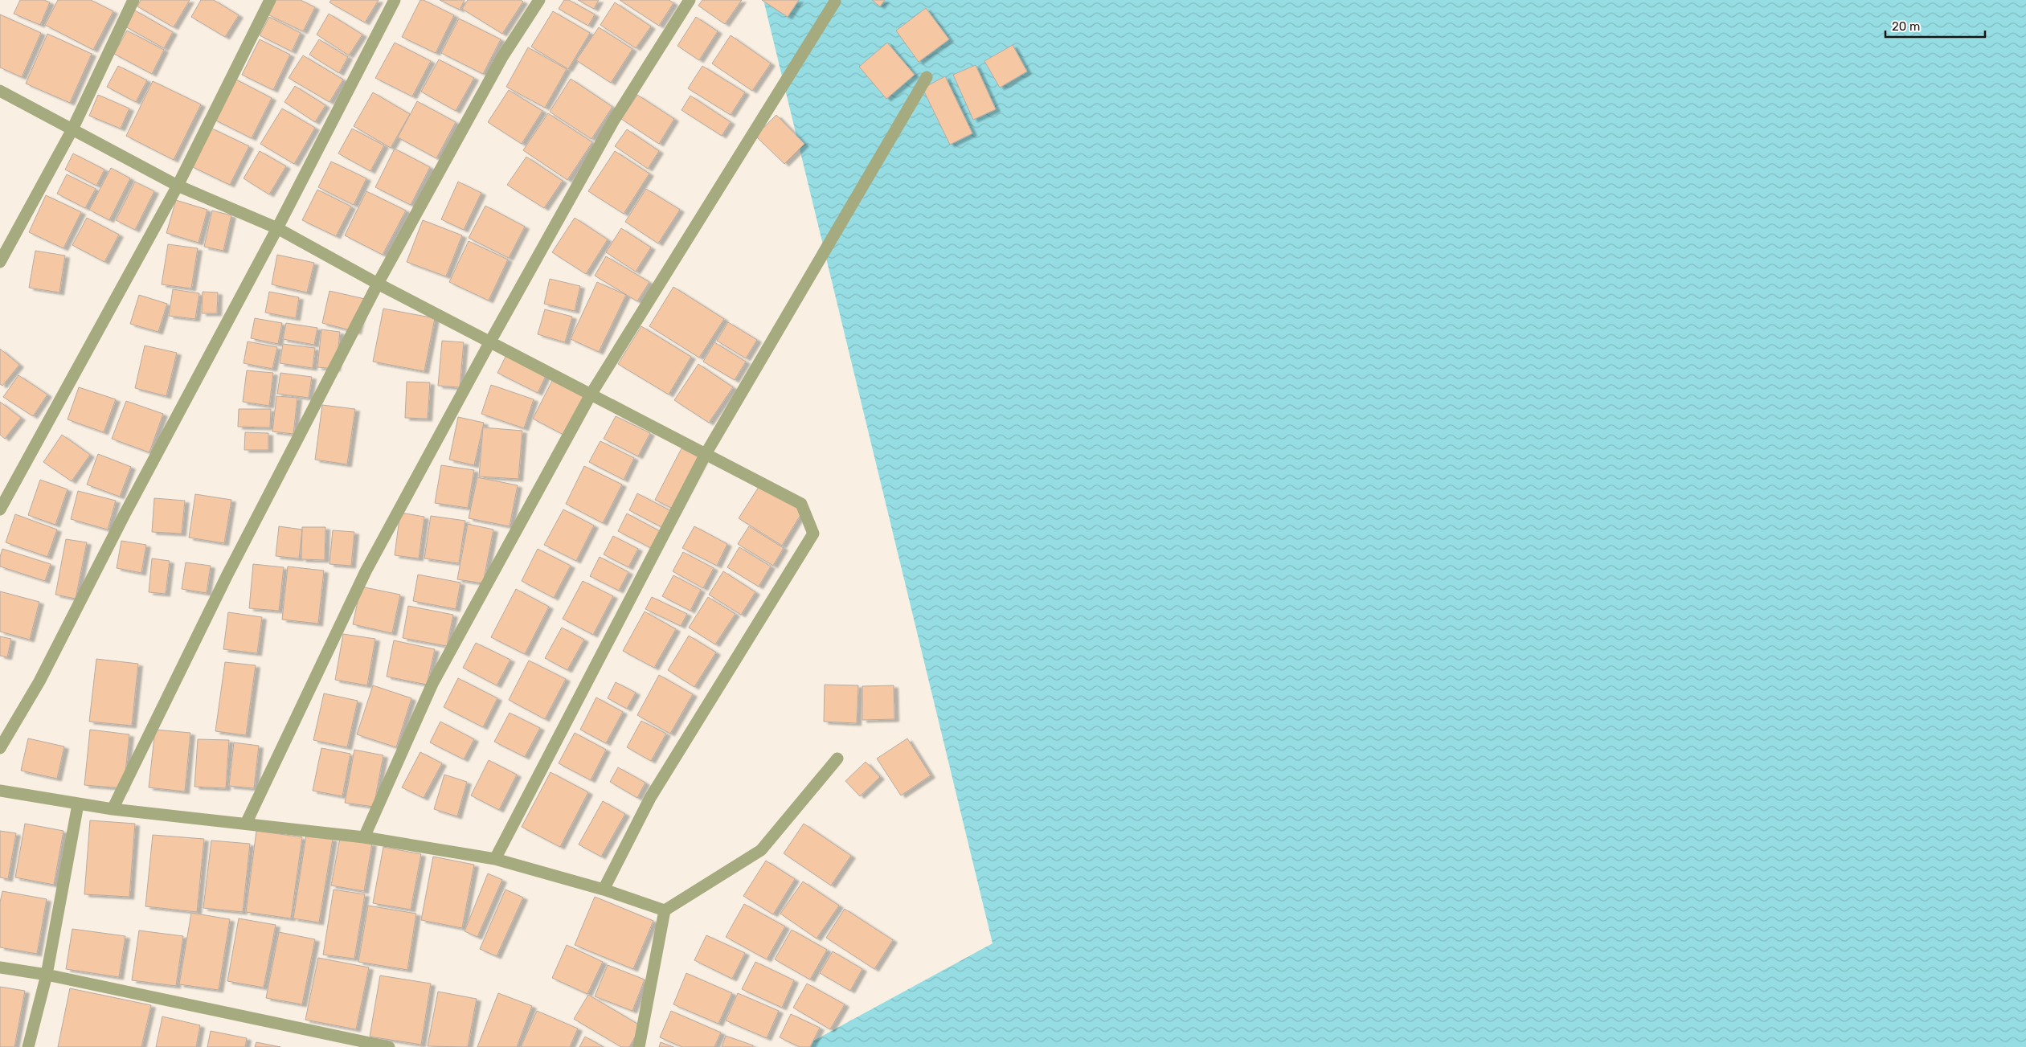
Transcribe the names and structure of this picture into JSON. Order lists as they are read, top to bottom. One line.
{"scale_bar":"20 m"}
